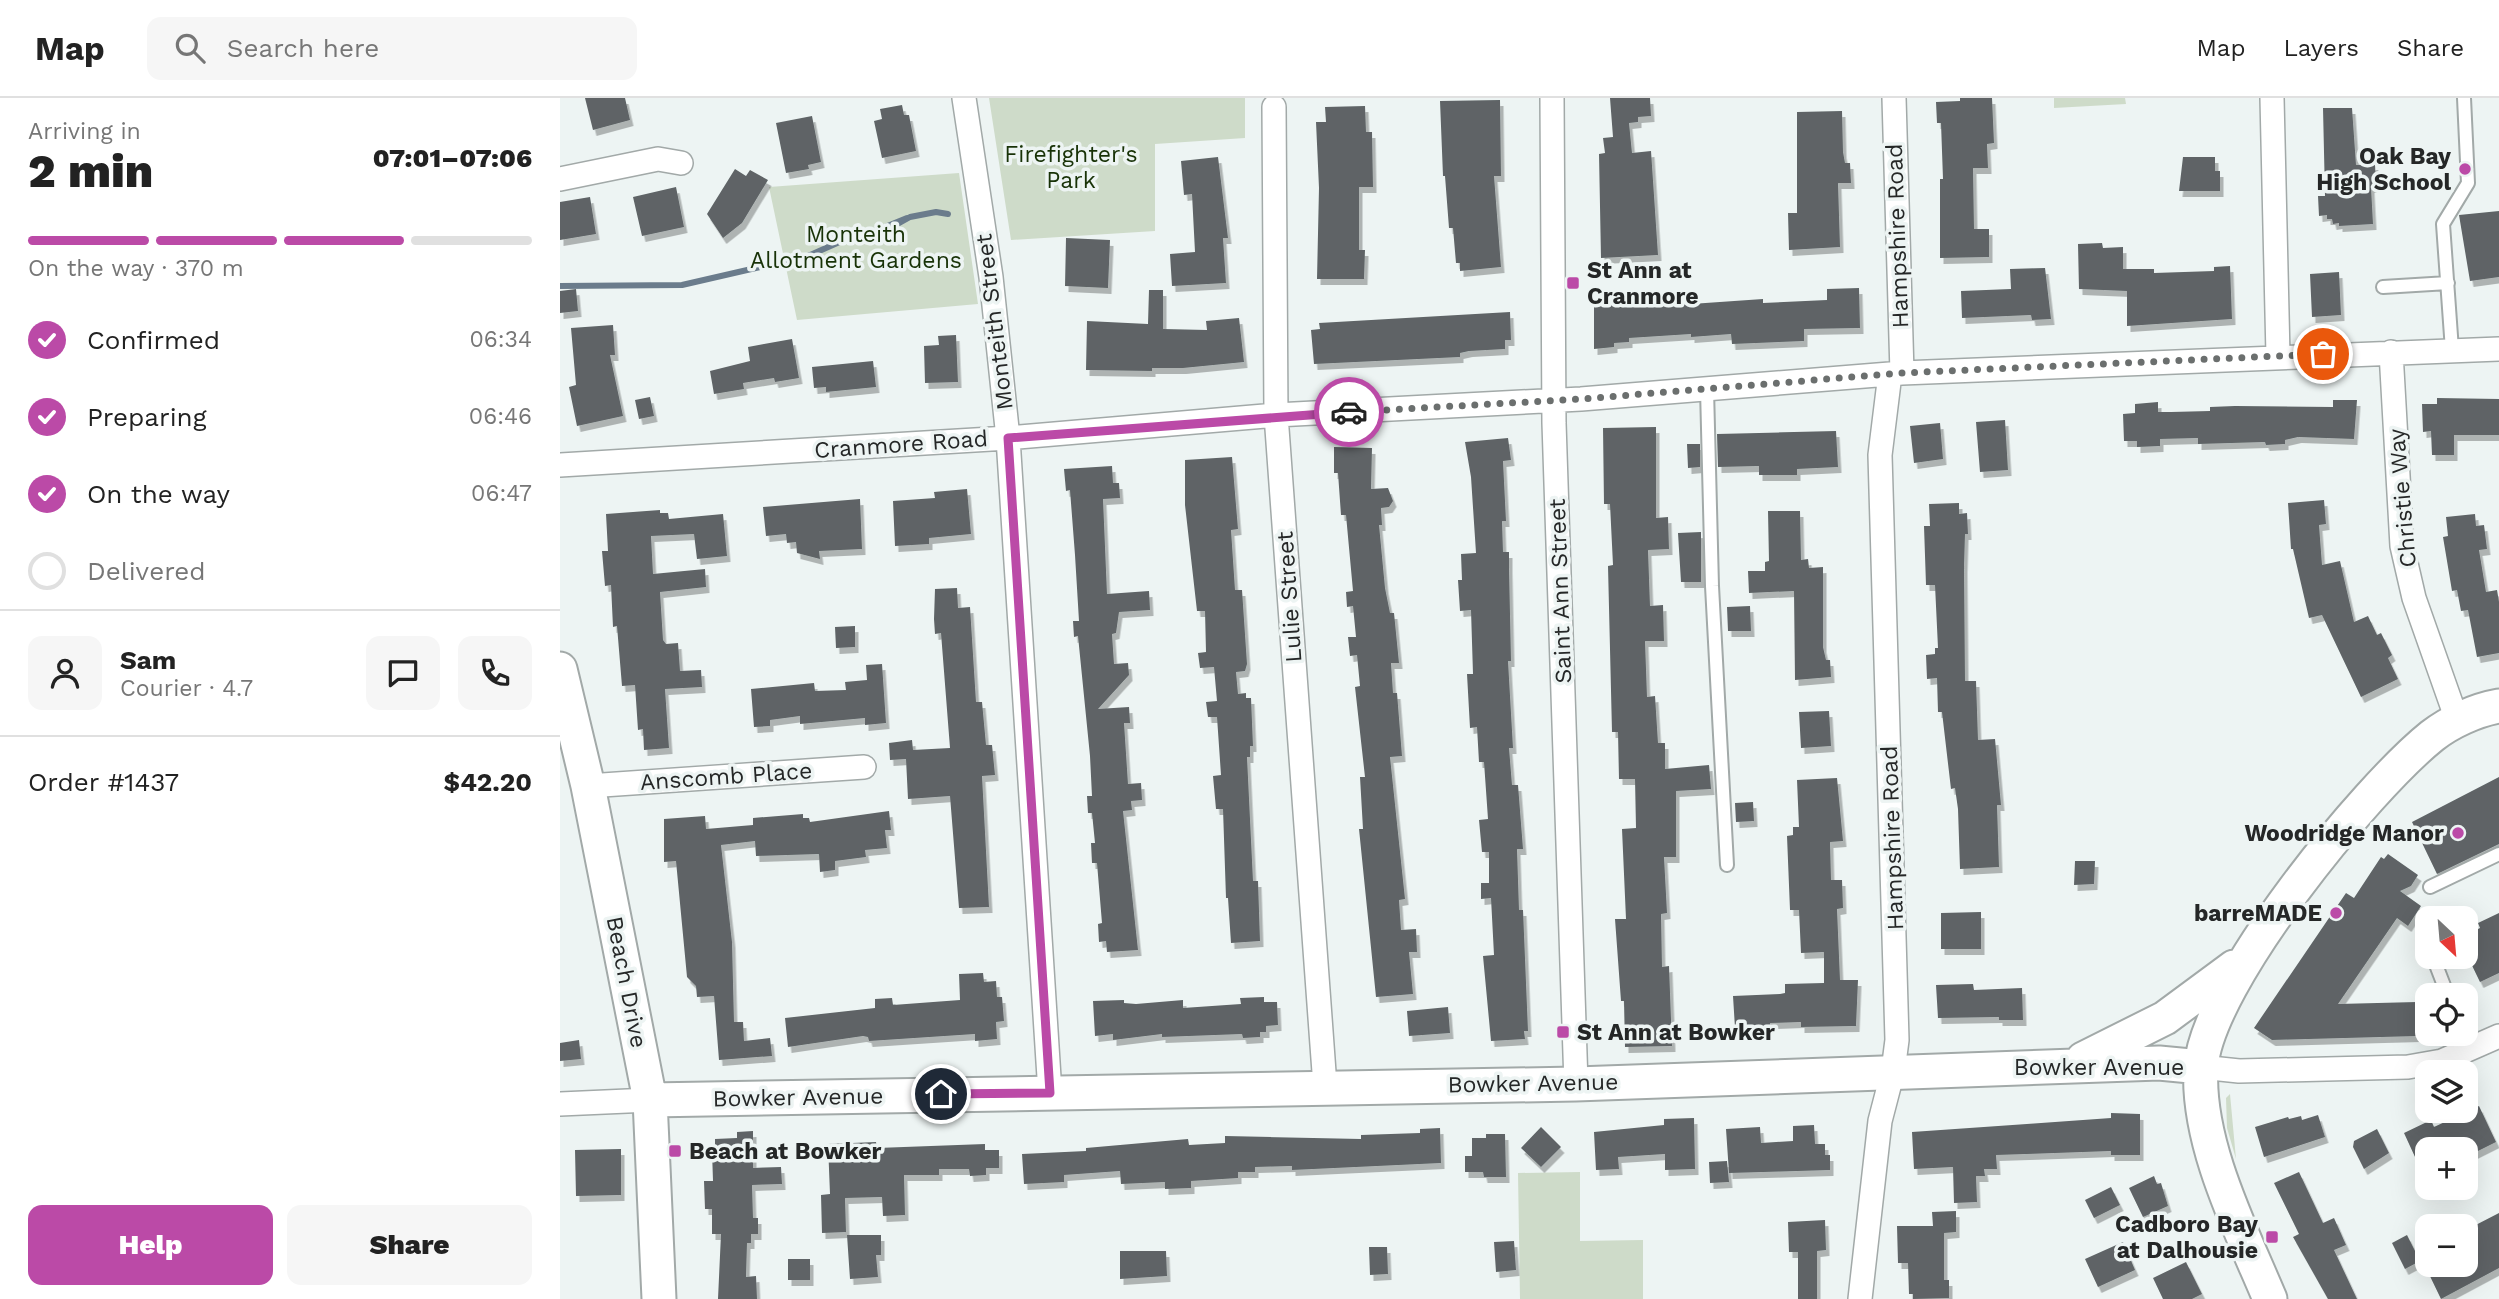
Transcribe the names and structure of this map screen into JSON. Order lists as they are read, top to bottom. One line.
{"streets":{"main road":["Beach Drive","Bowker Avenue"],"street":["Hampshire Road","Monteith Street","Cranmore Road","Christie Way","Saint Ann Street","Lulie Street","Anscomb Place"]},"crossings":[["Hampshire Road","Cranmore Road"],["Hampshire Road","Bowker Avenue"],["Monteith Street","Cranmore Road"],["Monteith Street","Bowker Avenue"],["Cranmore Road","Christie Way"],["Cranmore Road","Saint Ann Street"],["Cranmore Road","Lulie Street"],["Saint Ann Street","Bowker Avenue"],["Lulie Street","Bowker Avenue"],["Anscomb Place","Beach Drive"],["Beach Drive","Bowker Avenue"]],"parks":["Firefighter's Park","Monteith Allotment Gardens"],"places":{"other":["Oak Bay High School","Woodridge Manor","barreMADE"],"transit":["St Ann at Cranmore","St Ann at Bowker","Beach at Bowker","Cadboro Bay at Dalhousie"]},"north":"bottom right","page":{"header":"Map","search":"Search here","nav":["Map","Layers","Share"],"heading":["2 min","Arriving in","07:01–07:06"],"panel":["Sam","Courier · 4.7","Order #1437","$42.20"],"bar":"On the way · 370 m","list":[["Confirmed","06:34"],["Preparing","06:46"],["On the way","06:47"],"Delivered"],"map_buttons":["+","−"],"buttons":["Help","Share"]}}
